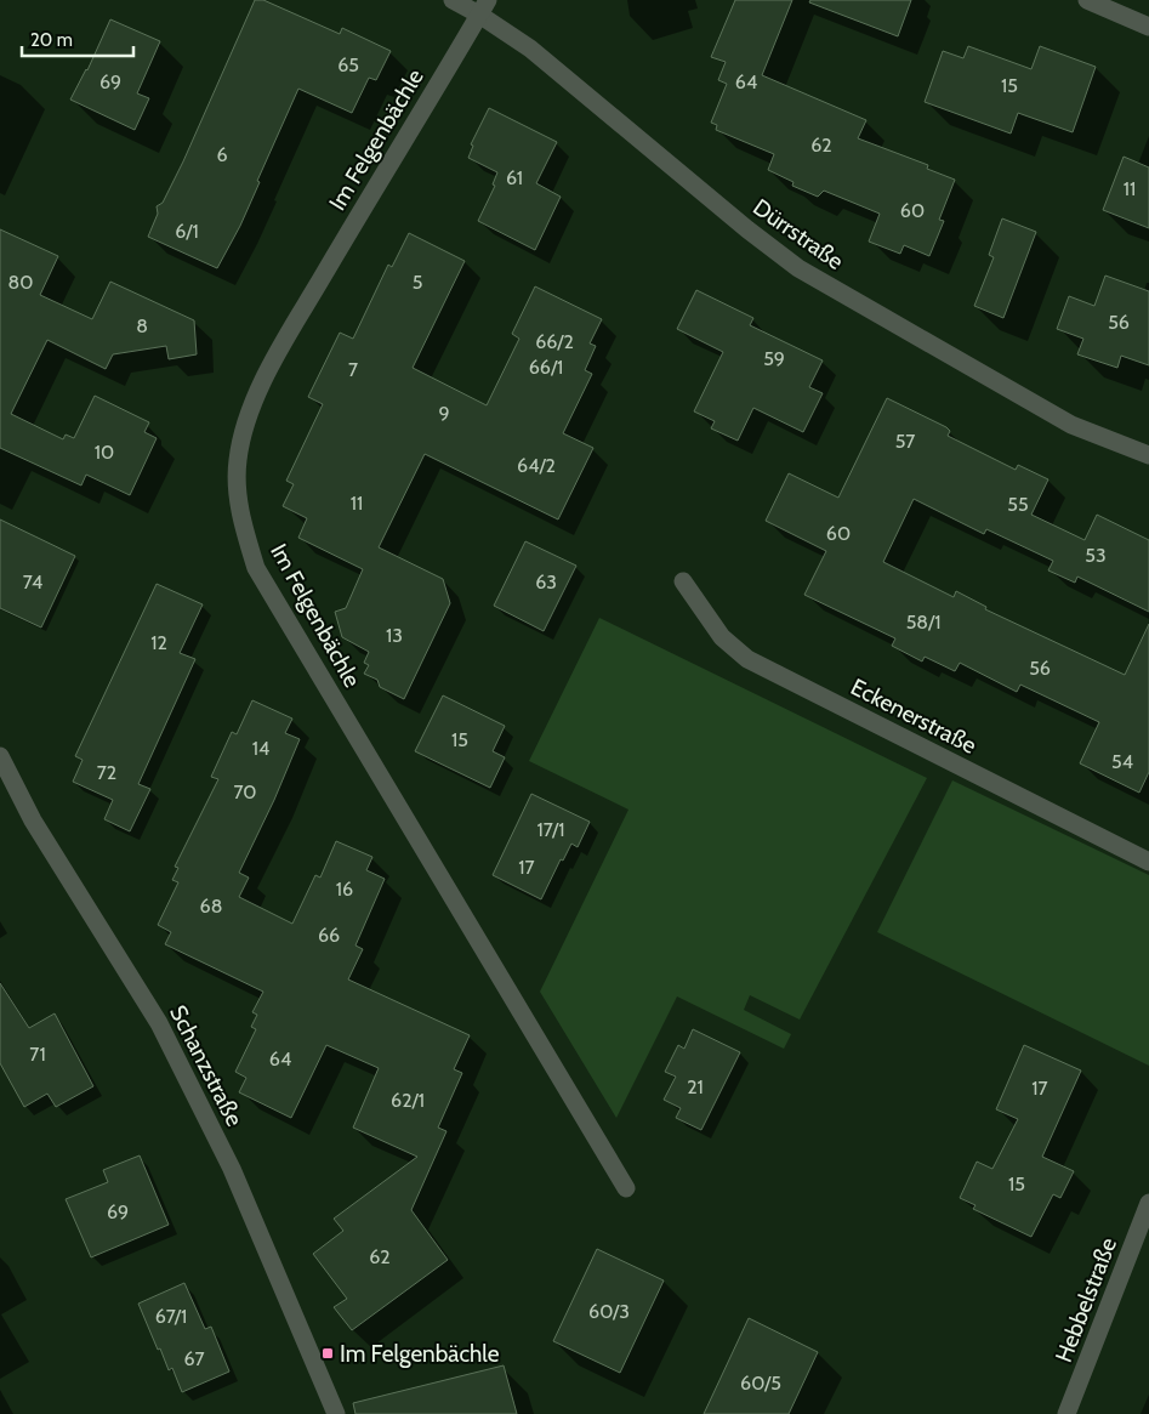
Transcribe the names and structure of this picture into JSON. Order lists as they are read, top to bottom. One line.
{"streets":{"street":["Im Felgenbächle","Dürrstraße","Eckenerstraße","Schanzstraße","Hebbelstraße"]},"crossings":[["Im Felgenbächle","Dürrstraße"]],"places":{"transit":["Im Felgenbächle"]},"house_numbers":["65","69","64","15","62","6","61","11","60","6/1","80","5","56","8","66/2","59","66/1","7","9","57","10","64/2","11","55","60","53","74","63","58/1","13","12","56","15","14","54","72","70","17/1","17","16","68","66","71","64","21","17","62/1","15","69","62","60/3","67/1","67","60/5"],"scale_bar":"20 m"}
